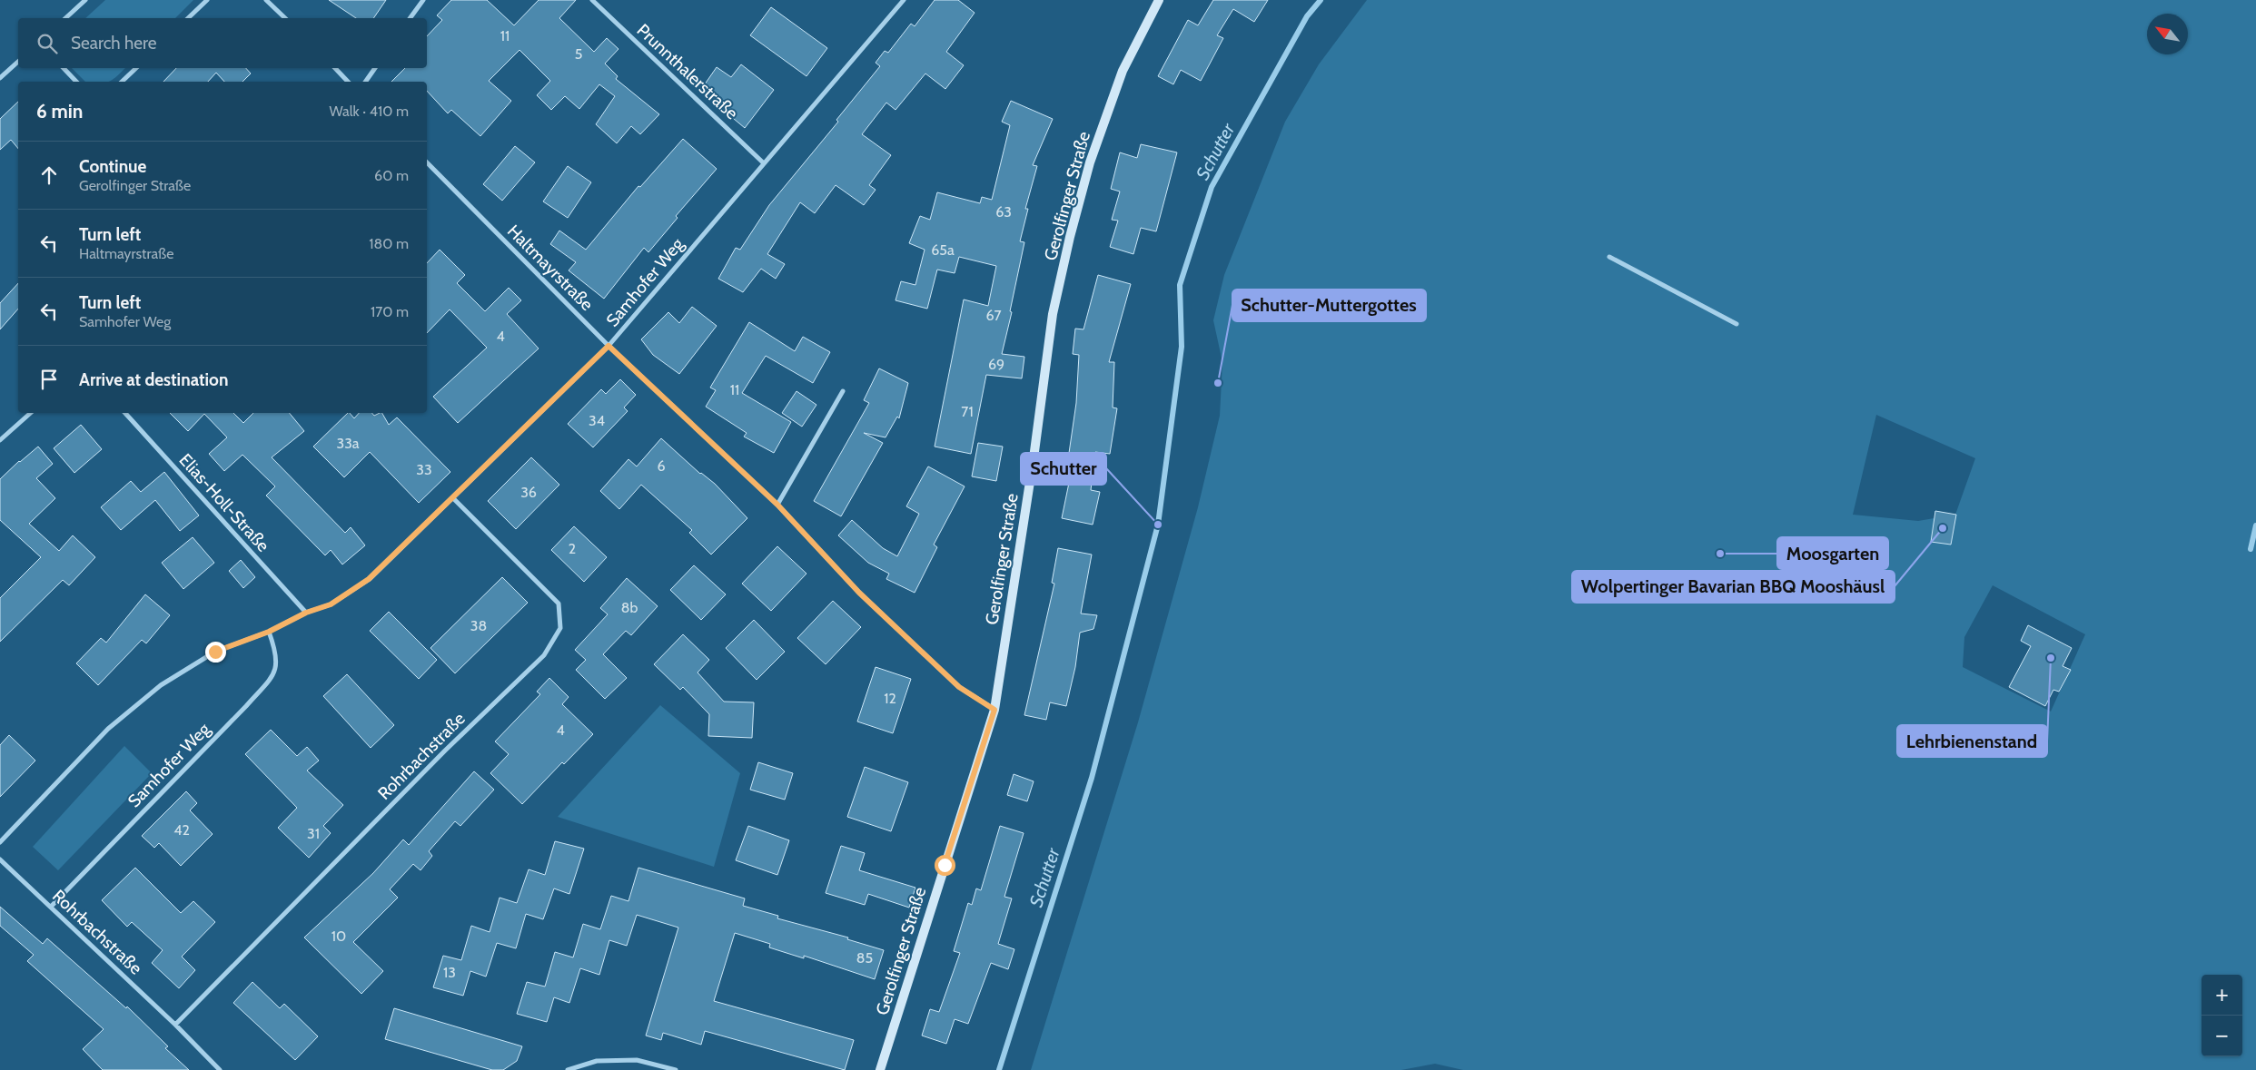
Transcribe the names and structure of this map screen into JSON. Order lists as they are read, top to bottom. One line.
{"streets":{"street":["Prunnthalerstraße","Gerolfinger Straße","Haltmayrstraße","Samhofer Weg","Elias-Holl-Straße","Rohrbachstraße"]},"crossings":[["Prunnthalerstraße","Samhofer Weg"],["Gerolfinger Straße","Haltmayrstraße"],["Haltmayrstraße","Samhofer Weg"],["Samhofer Weg","Elias-Holl-Straße"],["Samhofer Weg","Rohrbachstraße"]],"water":["Schutter"],"places":["Schutter-Muttergottes","Schutter","Wolpertinger Bavarian BBQ Mooshäusl","Moosgarten","Lehrbienenstand"],"house_numbers":["11","5","63","65a","67","4","69","11","71","34","33a","6","33","36","2","8b","38","12","4","42","31","10","85","13"],"north":"top left","page":{"search":"Search here","heading":["6 min","Walk · 410 m"],"list":[["Continue","Gerolfinger Straße","60 m"],["Turn left","Haltmayrstraße","180 m"],["Turn left","Samhofer Weg","170 m"],"Arrive at destination"],"map_buttons":["+","−"]}}
